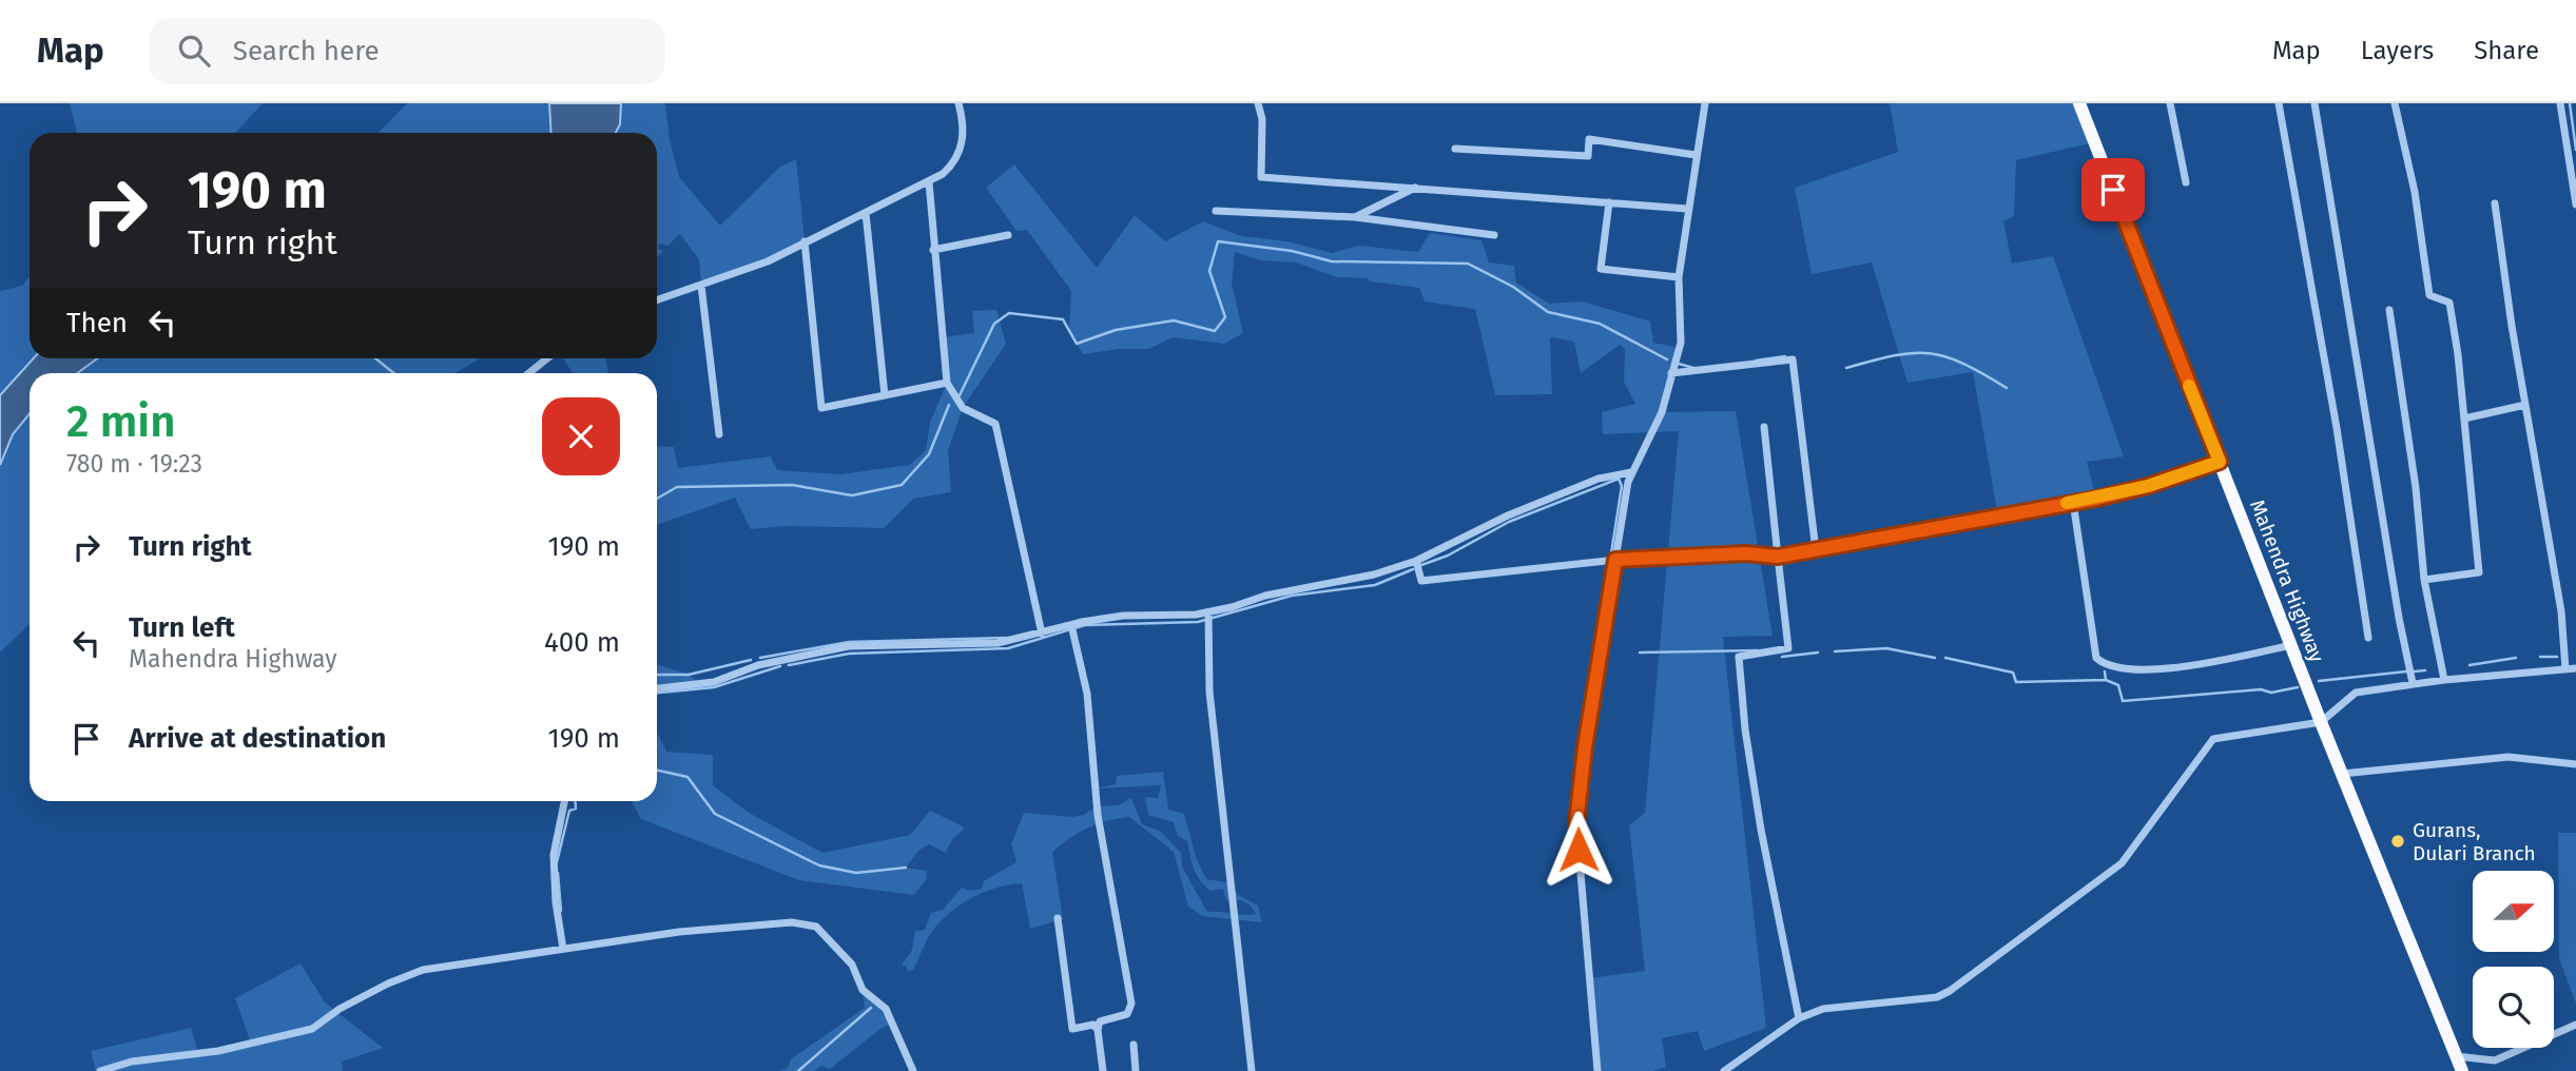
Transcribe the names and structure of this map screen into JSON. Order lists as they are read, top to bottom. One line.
{"streets":{"highway":["Mahendra Highway"]},"places":["Gurans, Dulari Branch"],"north":"right","page":{"header":"Map","search":"Search here","nav":["Map","Layers","Share"],"turn":["190 m","Turn right"],"then":"Then","heading":["2 min","780 m · 19:23"],"list":[{"name":"Turn right","value":"190 m"},{"name":"Turn left","note":"Mahendra Highway","value":"400 m"},{"name":"Arrive at destination","value":"190 m"}]}}
